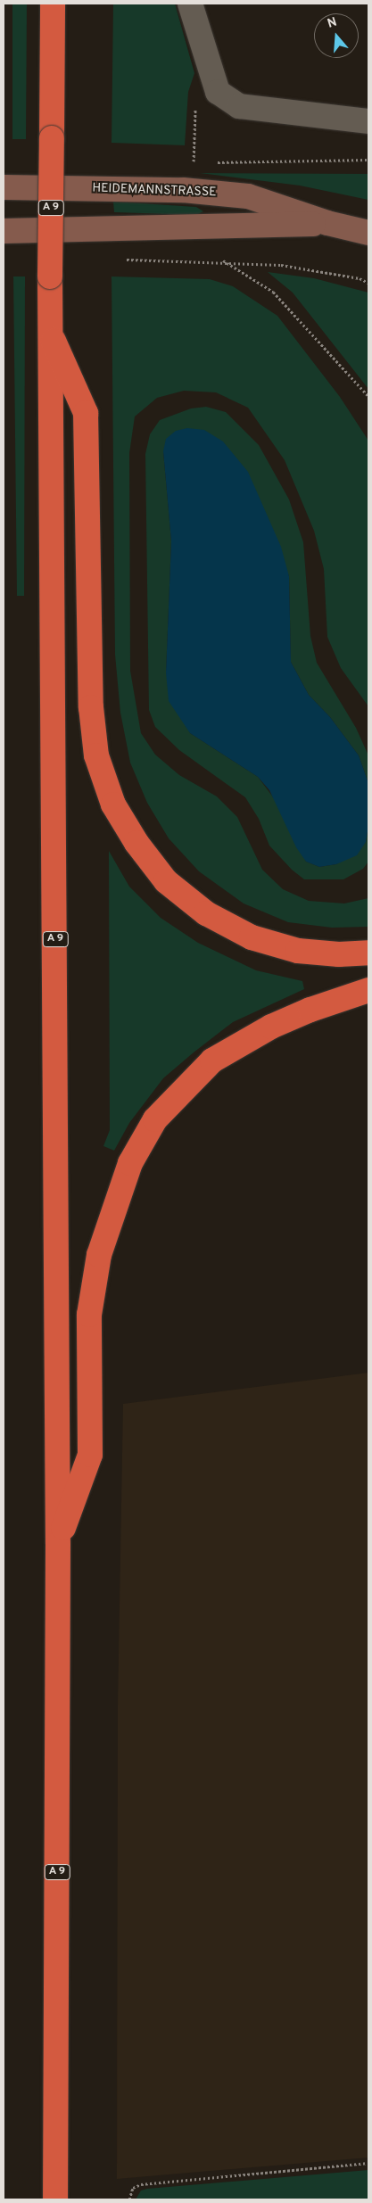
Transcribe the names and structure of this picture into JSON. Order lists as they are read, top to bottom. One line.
{"streets":{"highway":["A 9"],"main road":["HEIDEMANNSTRASSE"]},"north":"top"}
